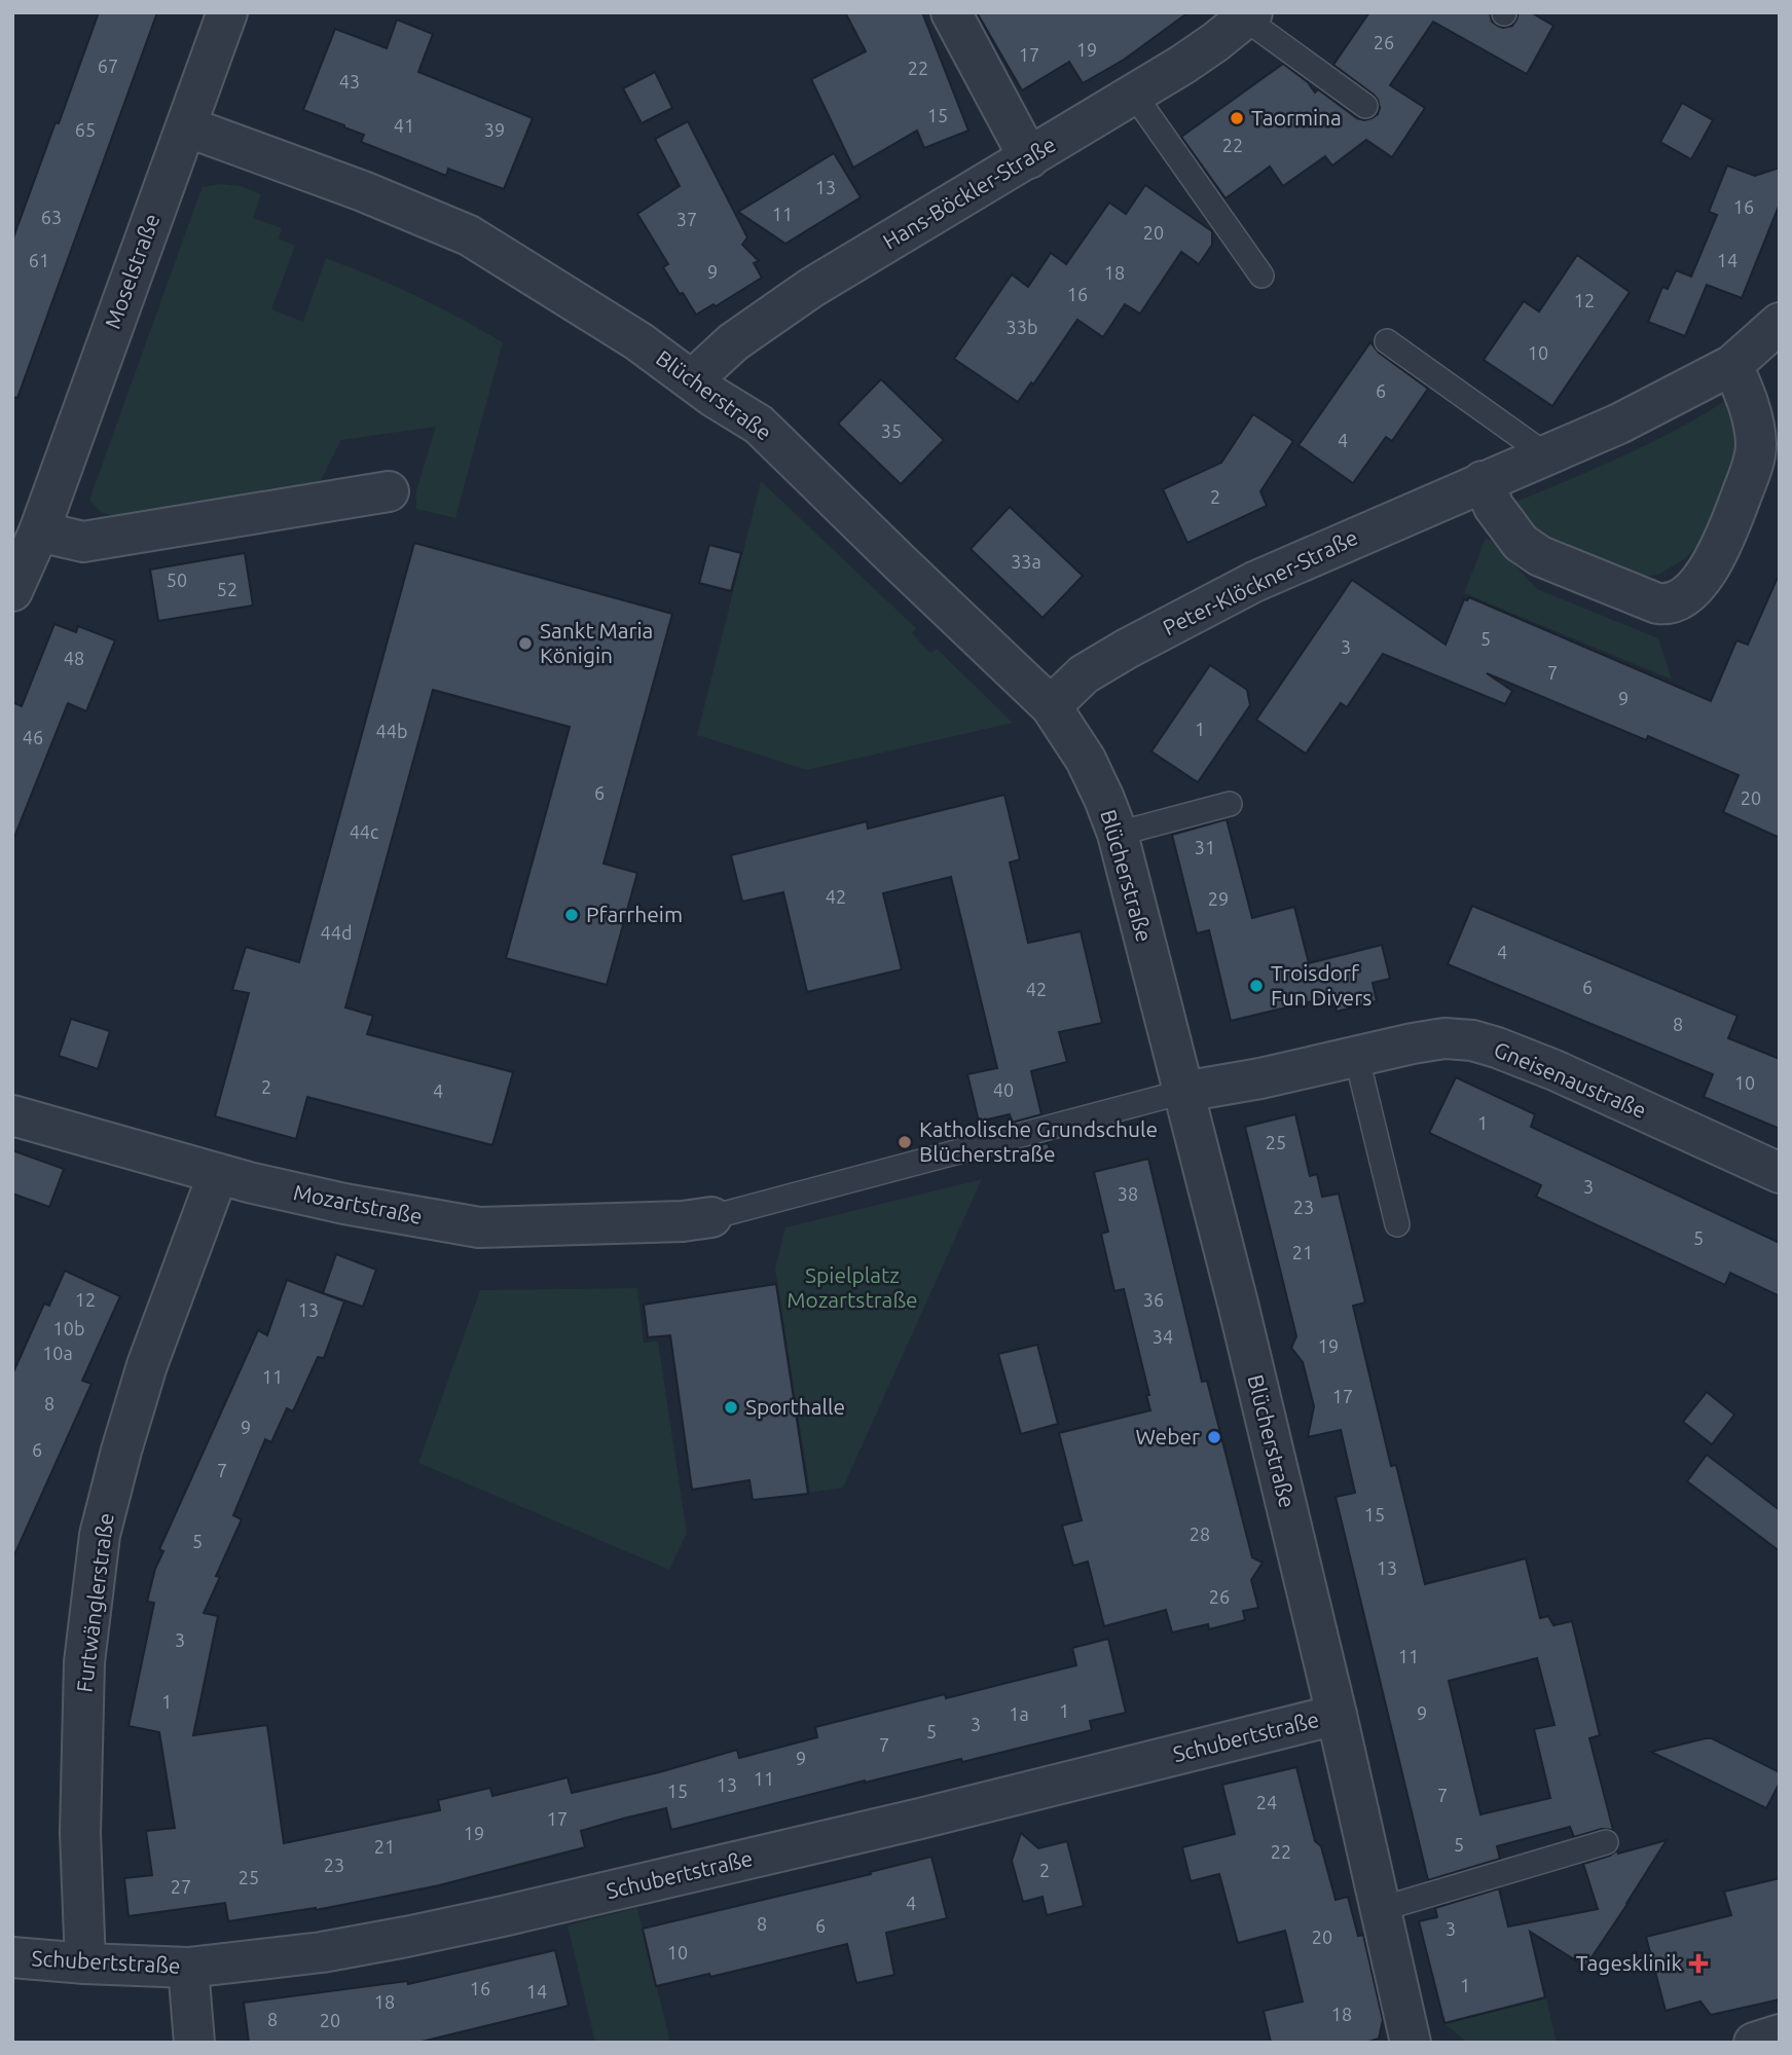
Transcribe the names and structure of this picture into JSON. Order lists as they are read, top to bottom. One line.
{"streets":{"street":["Hans-Böckler-Straße","Moselstraße","Blücherstraße","Peter-Klöckner-Straße","Gneisenaustraße","Mozartstraße","Furtwänglerstraße","Schubertstraße"]},"crossings":[["Hans-Böckler-Straße","Blücherstraße"],["Moselstraße","Blücherstraße"],["Blücherstraße","Peter-Klöckner-Straße"],["Blücherstraße","Gneisenaustraße"],["Blücherstraße","Schubertstraße"],["Mozartstraße","Furtwänglerstraße"],["Furtwänglerstraße","Schubertstraße"]],"parks":["Spielplatz Mozartstraße"],"places":{"other":["Taormina","Sankt Maria Königin","Pfarrheim","Troisdorf Fun Divers","Katholische Grundschule Blücherstraße","Sporthalle","Weber"],"health":["Tagesklinik"]},"house_numbers":["26","19","17","67","22","43","15","41","65","39","22","13","16","11","63","37","20","61","14","9","18","16","12","33b","10","6","35","4","2","33a","50","52","5","3","48","7","9","1","44b","46","6","20","44c","31","42","29","44d","4","6","42","8","10","2","40","4","1","25","3","38","23","5","21","12","36","13","10b","34","19","10a","11","17","8","9","6","7","15","28","5","13","26","3","11","1","1","9","1a","3","5","7","9","11","13","15","7","24","17","19","5","21","22","23","2","25","27","4","8","6","3","20","10","1","16","14","18","18","8","20"]}
